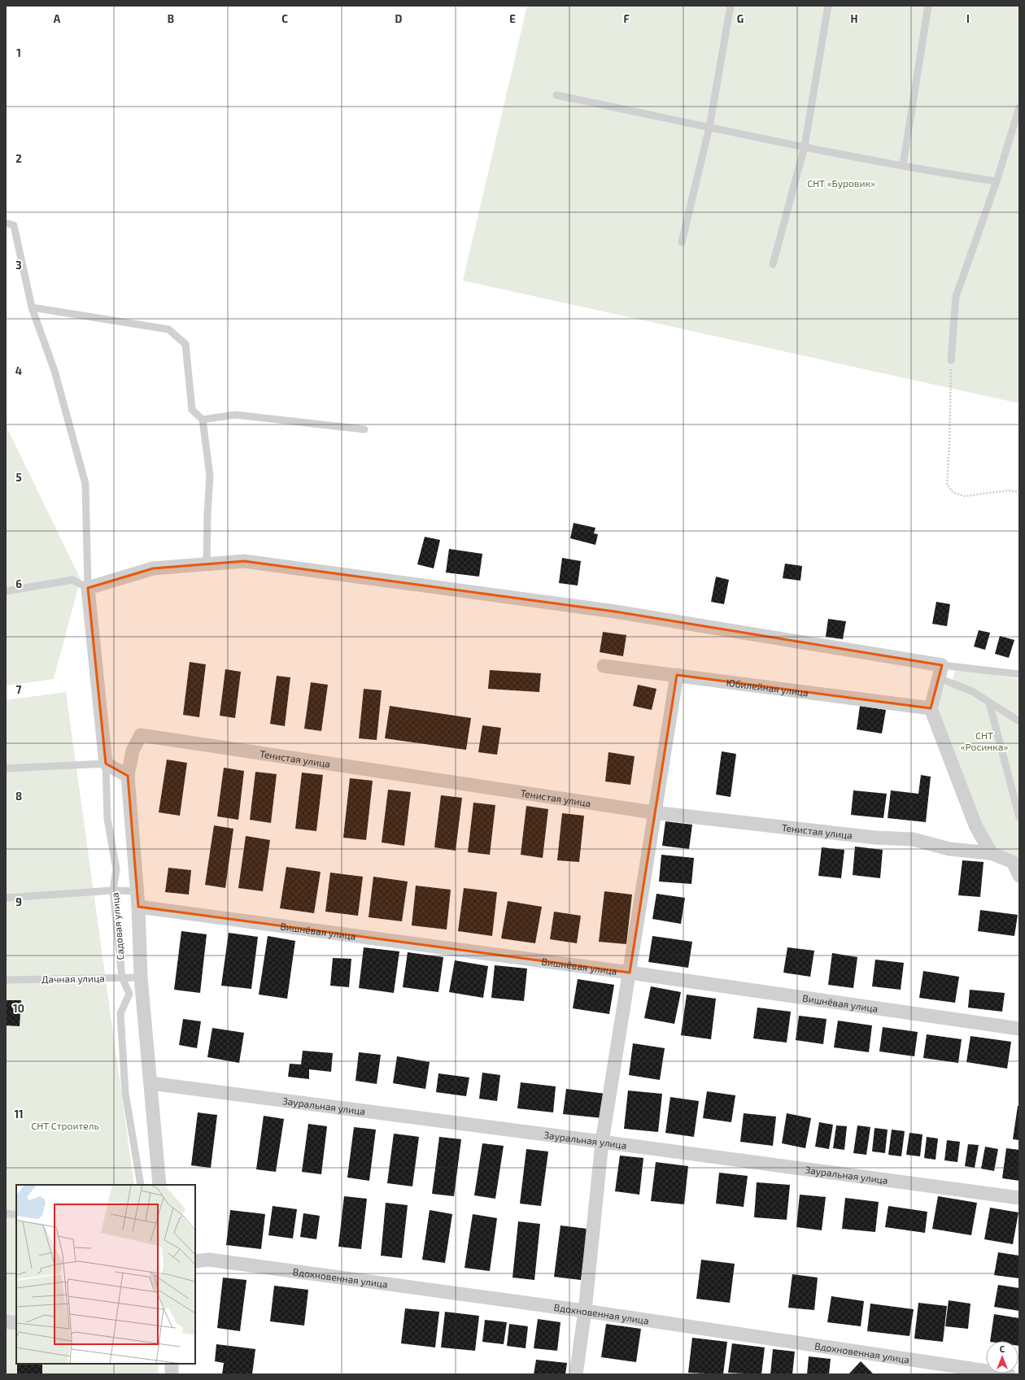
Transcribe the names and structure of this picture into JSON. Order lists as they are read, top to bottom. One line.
{"streets":{"street":["Юбилейная улица","Тенистая улица","Вишнёвая улица","Зауральная улица","Вдохновенная улица"],"lane":["Садовая улица","Дачная улица"]},"crossings":[["Садовая улица","Дачная улица"]],"parks":["СНТ «Буровик»","СНТ «Росинка»","СНТ Строитель"],"north":"top","grid":{"columns":["A","B","C","D","E","F","G","H","I"],"rows":["1","2","3","4","5","6","7","8","9","10","11"]}}
